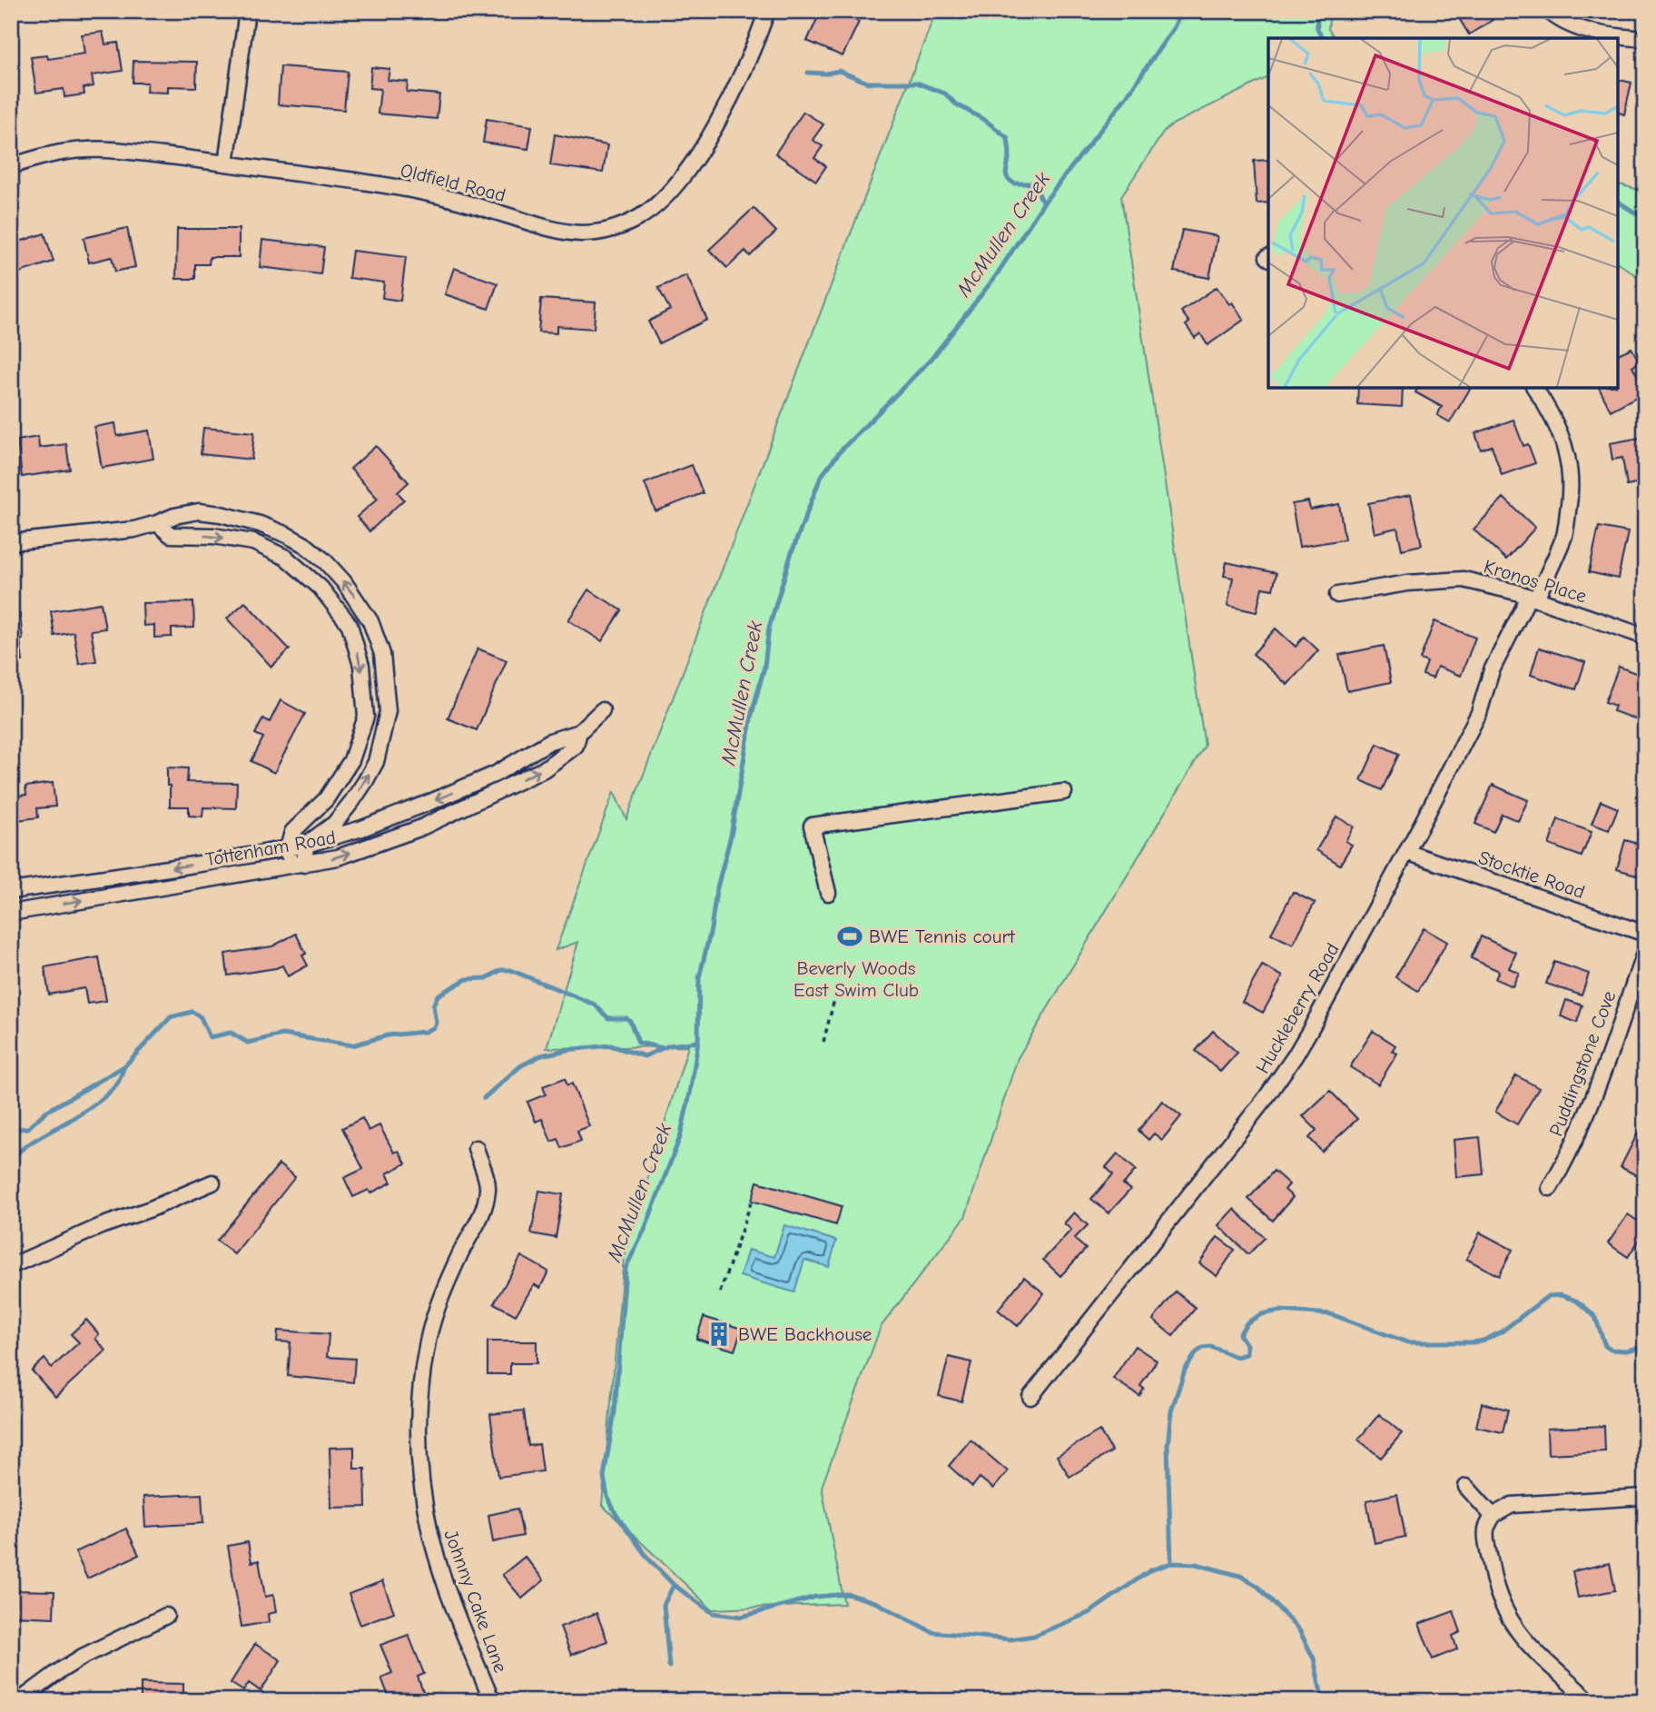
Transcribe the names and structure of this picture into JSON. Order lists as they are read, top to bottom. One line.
{"streets":{"street":["Oldfield Road","Kronos Place","Tottenham Road","Stocktie Road","Huckleberry Road","Puddingstone Cove","Johnny Cake Lane"]},"crossings":[["Kronos Place","Huckleberry Road"],["Stocktie Road","Huckleberry Road"]],"water":["McMullen Creek"],"parks":["Beverly Woods East Swim Club"],"places":{"sports":["BWE Tennis court"],"building":["BWE Backhouse"]}}
